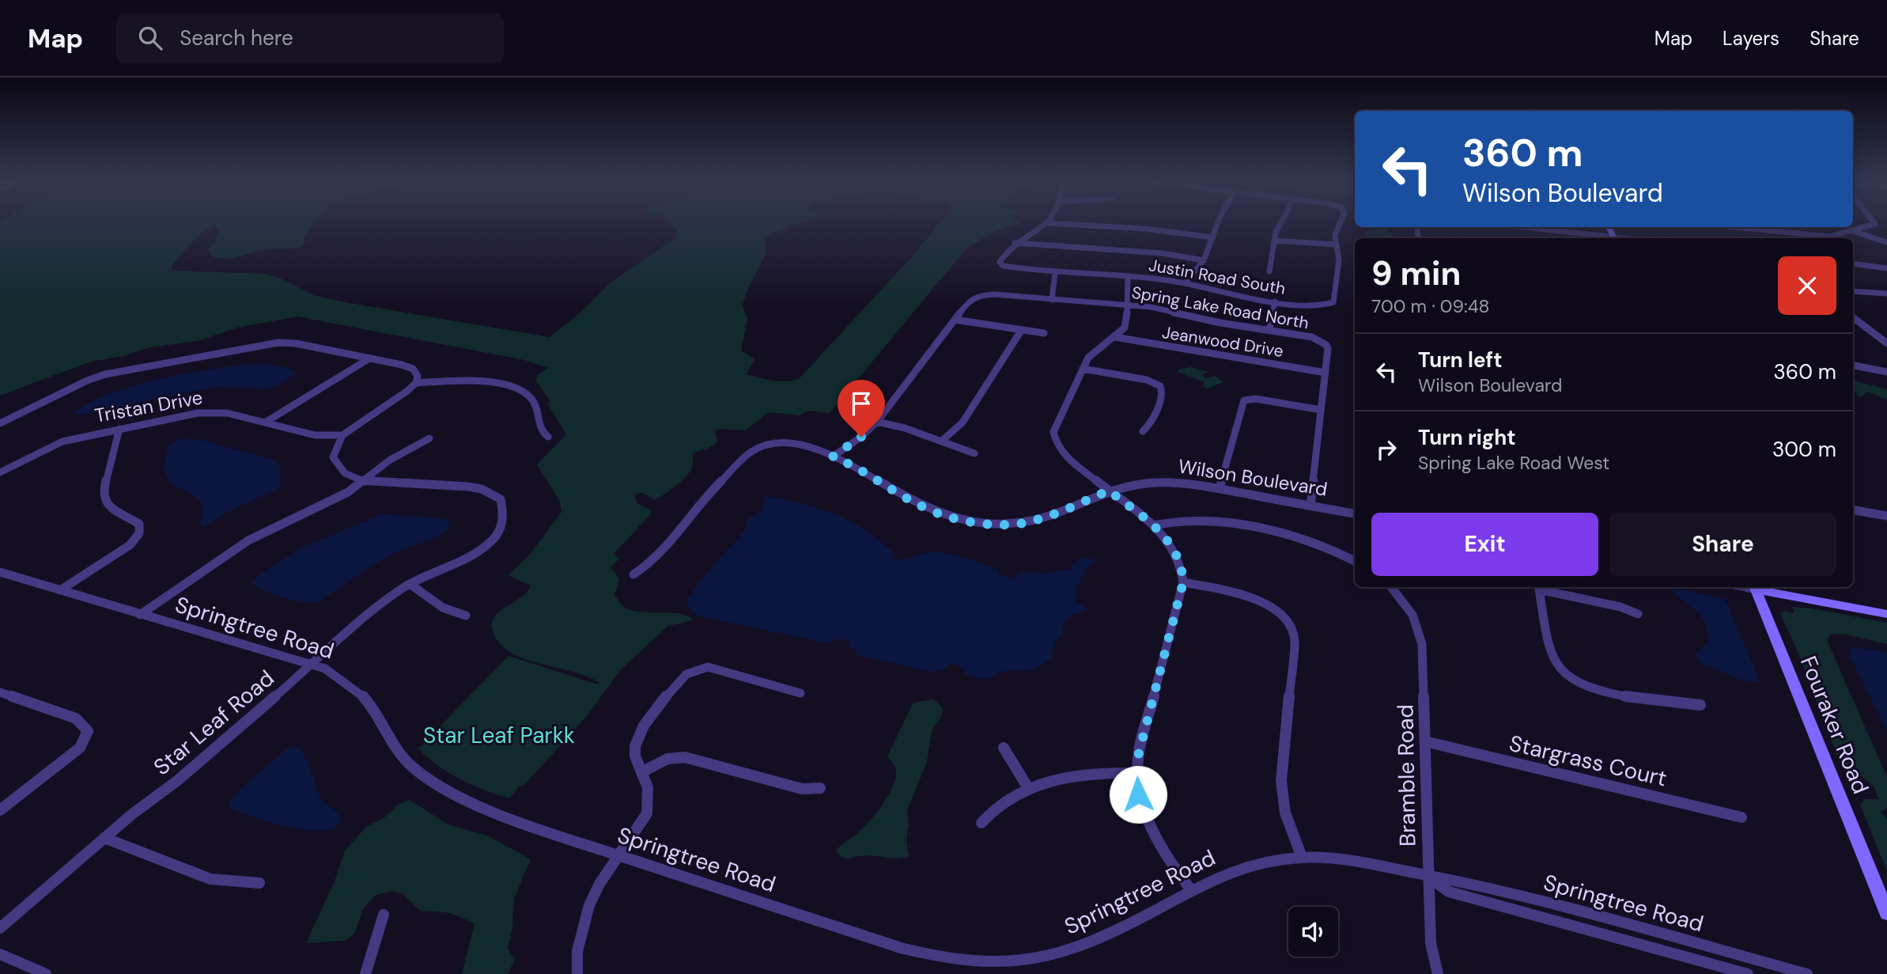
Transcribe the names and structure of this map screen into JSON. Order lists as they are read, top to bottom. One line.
{"streets":{"main road":["Fouraker Road"],"street":["Justin Road South","Spring Lake Road North","Jeanwood Drive","Tristan Drive","Wilson Boulevard","Springtree Road","Star Leaf Road","Stargrass Court","Bramble Road"]},"crossings":[["Spring Lake Road North","Jeanwood Drive"],["Springtree Road","Star Leaf Road"],["Springtree Road","Bramble Road"],["Stargrass Court","Bramble Road"]],"parks":["Star Leaf Parkk"],"page":{"header":"Map","search":"Search here","nav":["Map","Layers","Share"],"turn":["360 m","Wilson Boulevard"],"heading":["9 min","700 m · 09:48"],"list":[{"name":"Turn left","note":"Wilson Boulevard","value":"360 m"},{"name":"Turn right","note":"Spring Lake Road West","value":"300 m"}],"buttons":["Exit","Share"]}}
